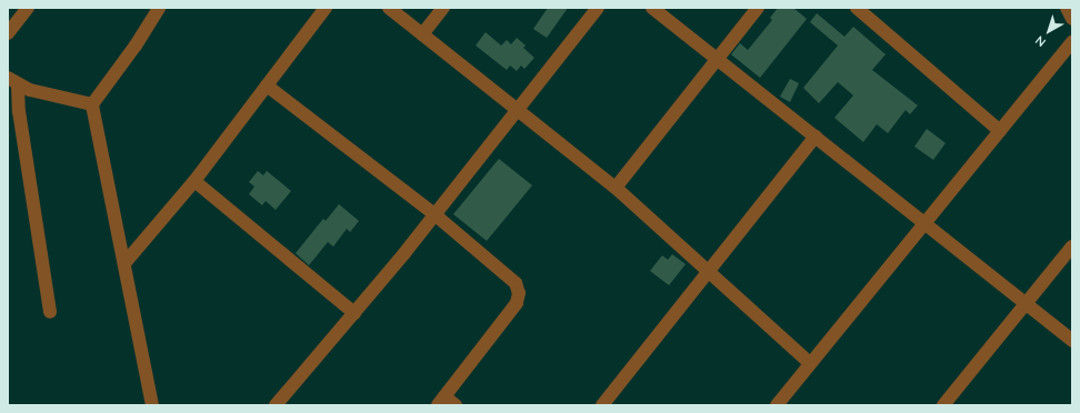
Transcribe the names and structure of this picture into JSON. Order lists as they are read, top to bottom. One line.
{"north":"bottom left"}
